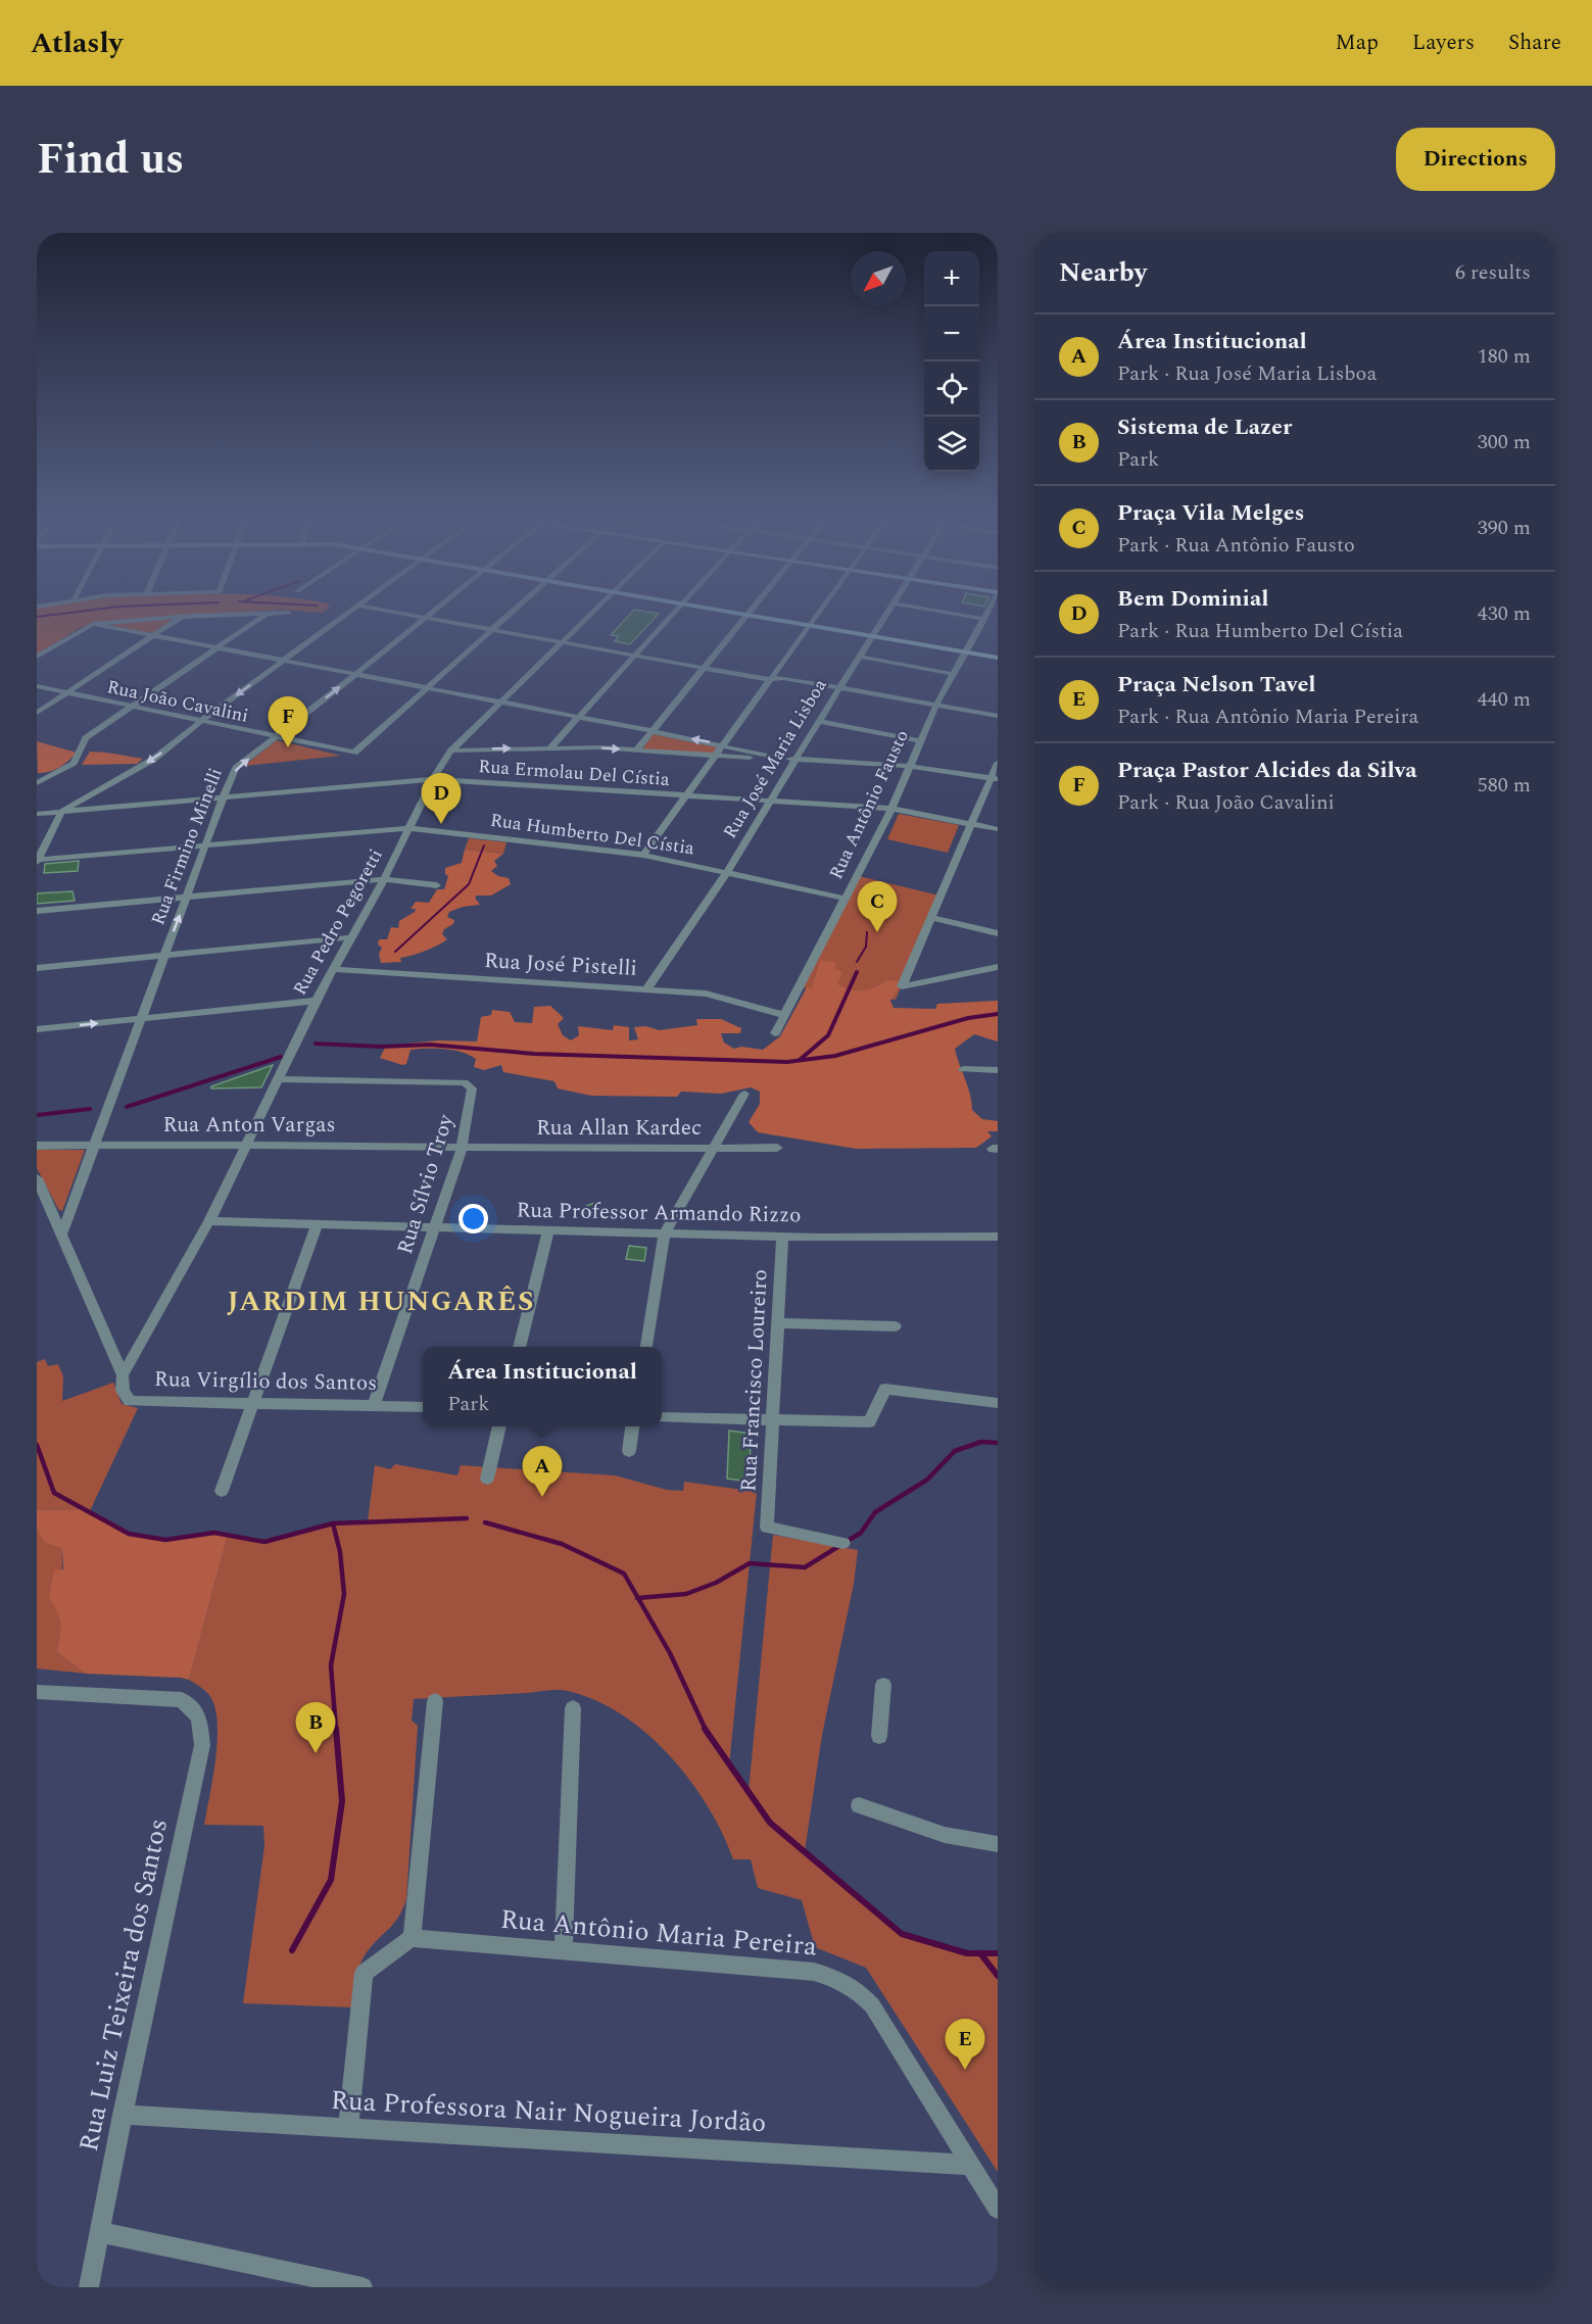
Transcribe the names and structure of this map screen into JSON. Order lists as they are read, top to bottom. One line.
{"streets":{"street":["Rua João Cavalini","Rua José Maria Lisboa","Rua Ermolau Del Cístia","Rua Antônio Fausto","Rua Humberto Del Cístia","Rua Firmino Minelli","Rua Pedro Pegoretti","Rua José Pistelli","Rua Anton Vargas","Rua Allan Kardec","Rua Sílvio Troy","Rua Professor Armando Rizzo","Rua Francisco Loureiro","Rua Virgílio dos Santos","Rua Antônio Maria Pereira","Rua Luiz Teixeira dos Santos","Rua Professora Nair Nogueira Jordão"]},"crossings":[["Rua João Cavalini","Rua Firmino Minelli"],["Rua José Maria Lisboa","Rua Ermolau Del Cístia"],["Rua José Maria Lisboa","Rua Humberto Del Cístia"],["Rua José Maria Lisboa","Rua José Pistelli"],["Rua Ermolau Del Cístia","Rua Antônio Fausto"],["Rua Ermolau Del Cístia","Rua Firmino Minelli"],["Rua Ermolau Del Cístia","Rua Pedro Pegoretti"],["Rua Antônio Fausto","Rua Humberto Del Cístia"],["Rua Antônio Fausto","Rua José Pistelli"],["Rua Humberto Del Cístia","Rua Firmino Minelli"],["Rua Humberto Del Cístia","Rua Pedro Pegoretti"],["Rua Firmino Minelli","Rua Anton Vargas"],["Rua Pedro Pegoretti","Rua José Pistelli"],["Rua Pedro Pegoretti","Rua Anton Vargas"],["Rua Pedro Pegoretti","Rua Sílvio Troy"],["Rua Pedro Pegoretti","Rua Professor Armando Rizzo"],["Rua Pedro Pegoretti","Rua Virgílio dos Santos"],["Rua Anton Vargas","Rua Allan Kardec"],["Rua Anton Vargas","Rua Sílvio Troy"],["Rua Allan Kardec","Rua Sílvio Troy"],["Rua Sílvio Troy","Rua Professor Armando Rizzo"],["Rua Sílvio Troy","Rua Virgílio dos Santos"],["Rua Professor Armando Rizzo","Rua Francisco Loureiro"],["Rua Antônio Maria Pereira","Rua Professora Nair Nogueira Jordão"],["Rua Luiz Teixeira dos Santos","Rua Professora Nair Nogueira Jordão"]],"districts":["JARDIM HUNGARÊS"],"north":"bottom left","page":{"header":"Atlasly","nav":["Map","Layers","Share"],"title":"Find us","buttons":"Directions","heading":["Nearby","6 results"],"map_buttons":["+","−"],"list":[{"mark":"A","name":"Área Institucional","note":"Park · Rua José Maria Lisboa","value":"180 m"},{"mark":"B","name":"Sistema de Lazer","note":"Park","value":"300 m"},{"mark":"C","name":"Praça Vila Melges","note":"Park · Rua Antônio Fausto","value":"390 m"},{"mark":"D","name":"Bem Dominial","note":"Park · Rua Humberto Del Cístia","value":"430 m"},{"mark":"E","name":"Praça Nelson Tavel","note":"Park · Rua Antônio Maria Pereira","value":"440 m"},{"mark":"F","name":"Praça Pastor Alcides da Silva","note":"Park · Rua João Cavalini","value":"580 m"}],"pins":["F","D","C","A","B","E"],"popup":["Área Institucional","Park"]}}
